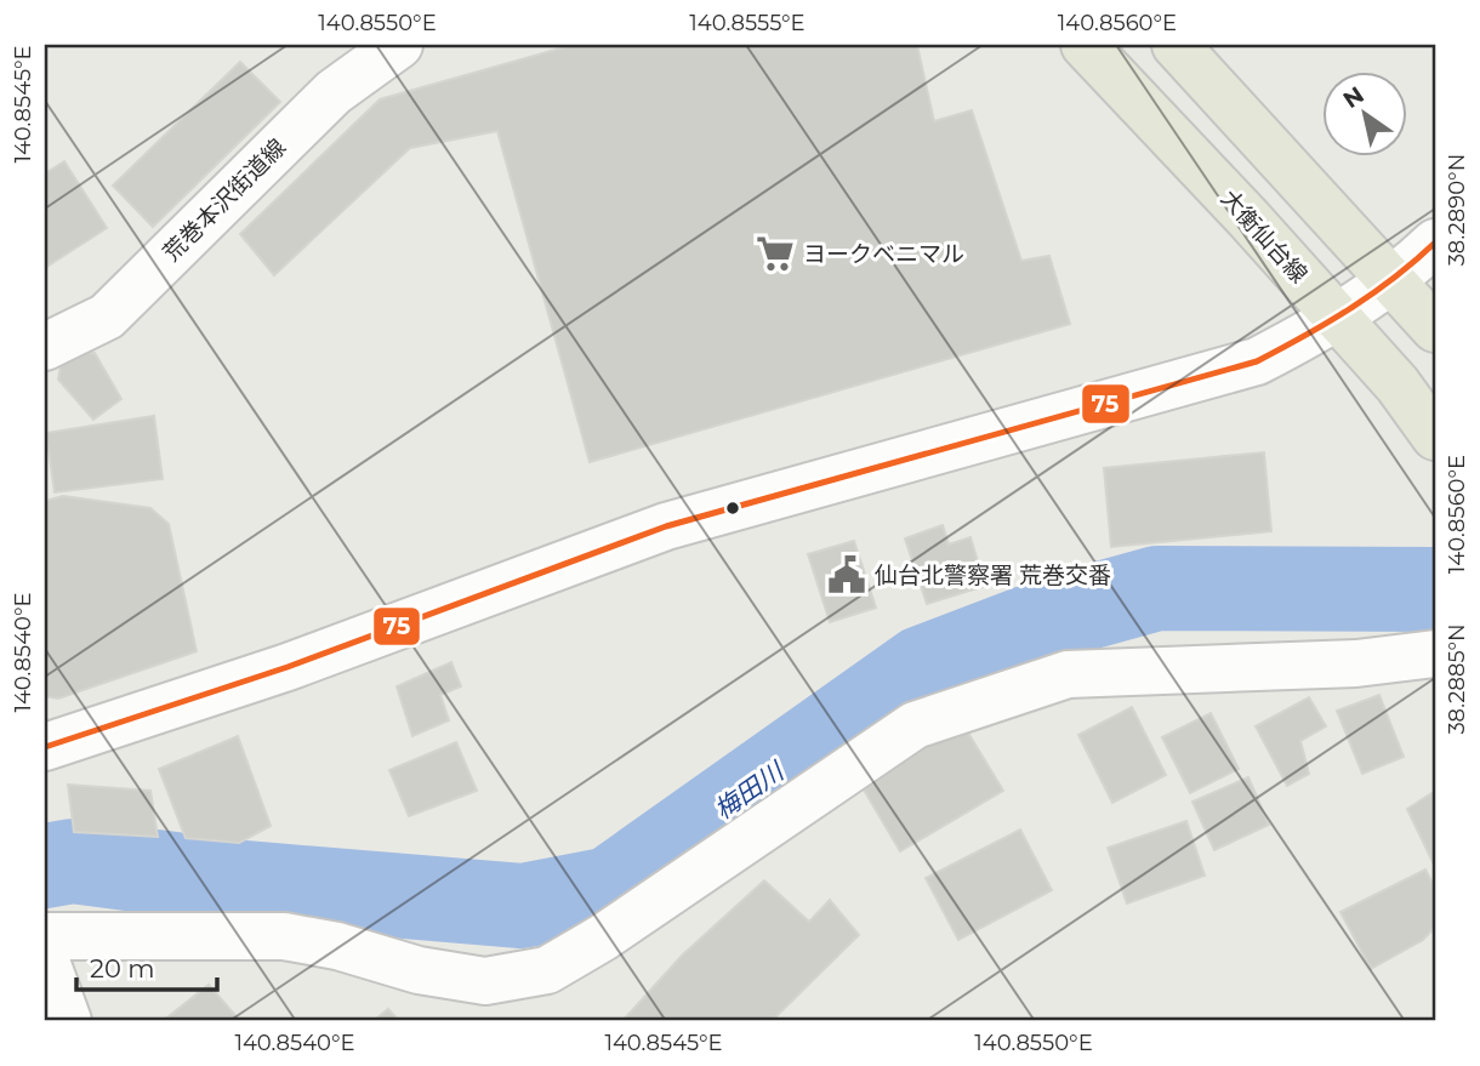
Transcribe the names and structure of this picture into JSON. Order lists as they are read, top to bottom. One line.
{"streets":{"main road":["大衡仙台線"],"street":["荒巻本沢街道線"]},"water":["梅田川"],"places":{"supermarket":["ヨークベニマル"],"public building":["仙台北警察署 荒巻交番"]},"lines":["transit line 75"],"scale_bar":"20 m","north":"top left","coordinates":["140.8550°E","140.8555°E","140.8560°E","140.8545°E","38.2890°N","140.8540°E","38.2885°N"]}
